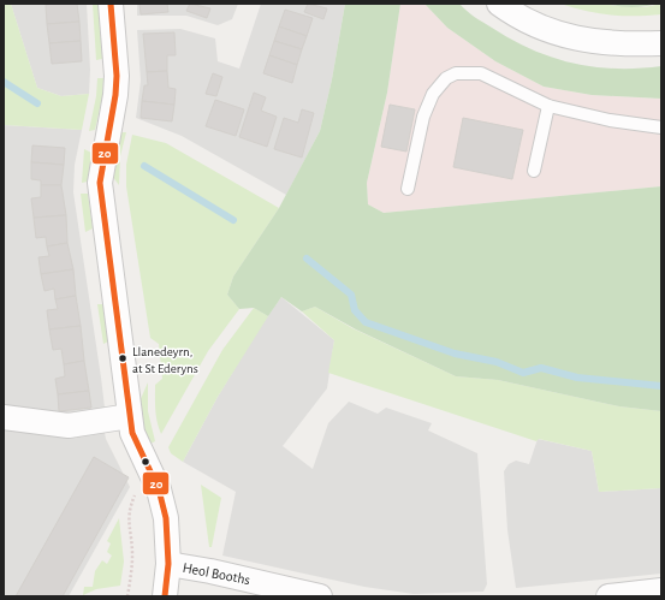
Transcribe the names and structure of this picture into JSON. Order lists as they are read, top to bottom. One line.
{"streets":{"street":["Heol Booths"]},"places":["Llanedeyrn, at St Ederyns"],"lines":["transit line 20"]}
